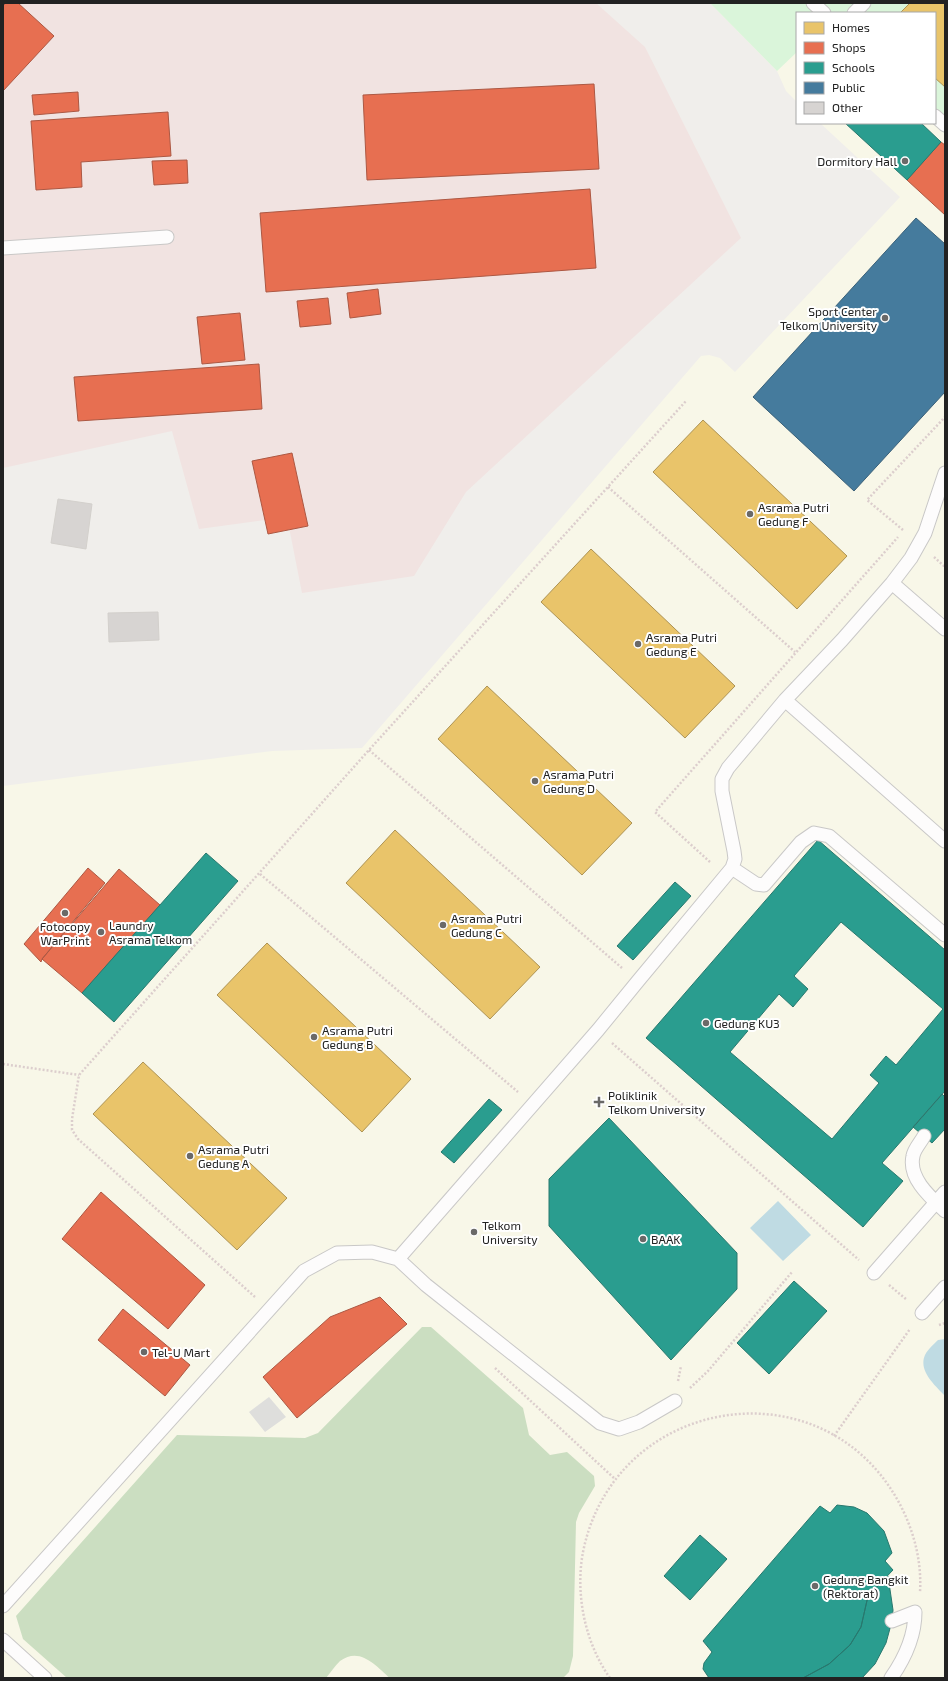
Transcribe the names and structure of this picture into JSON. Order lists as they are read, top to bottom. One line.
{"places":{"other":["Dormitory Hall","Sport Center Telkom University","Asrama Putri Gedung F","Asrama Putri Gedung E","Asrama Putri Gedung D","Fotocopy WarPrint","Asrama Putri Gedung C","Laundry Asrama Telkom","Gedung KU3","Asrama Putri Gedung B","Asrama Putri Gedung A","Telkom University","BAAK","Tel-U Mart","Gedung Bangkit (Rektorat)"],"health":["Poliklinik Telkom University"]},"legend":["Homes","Shops","Schools","Public","Other"]}
